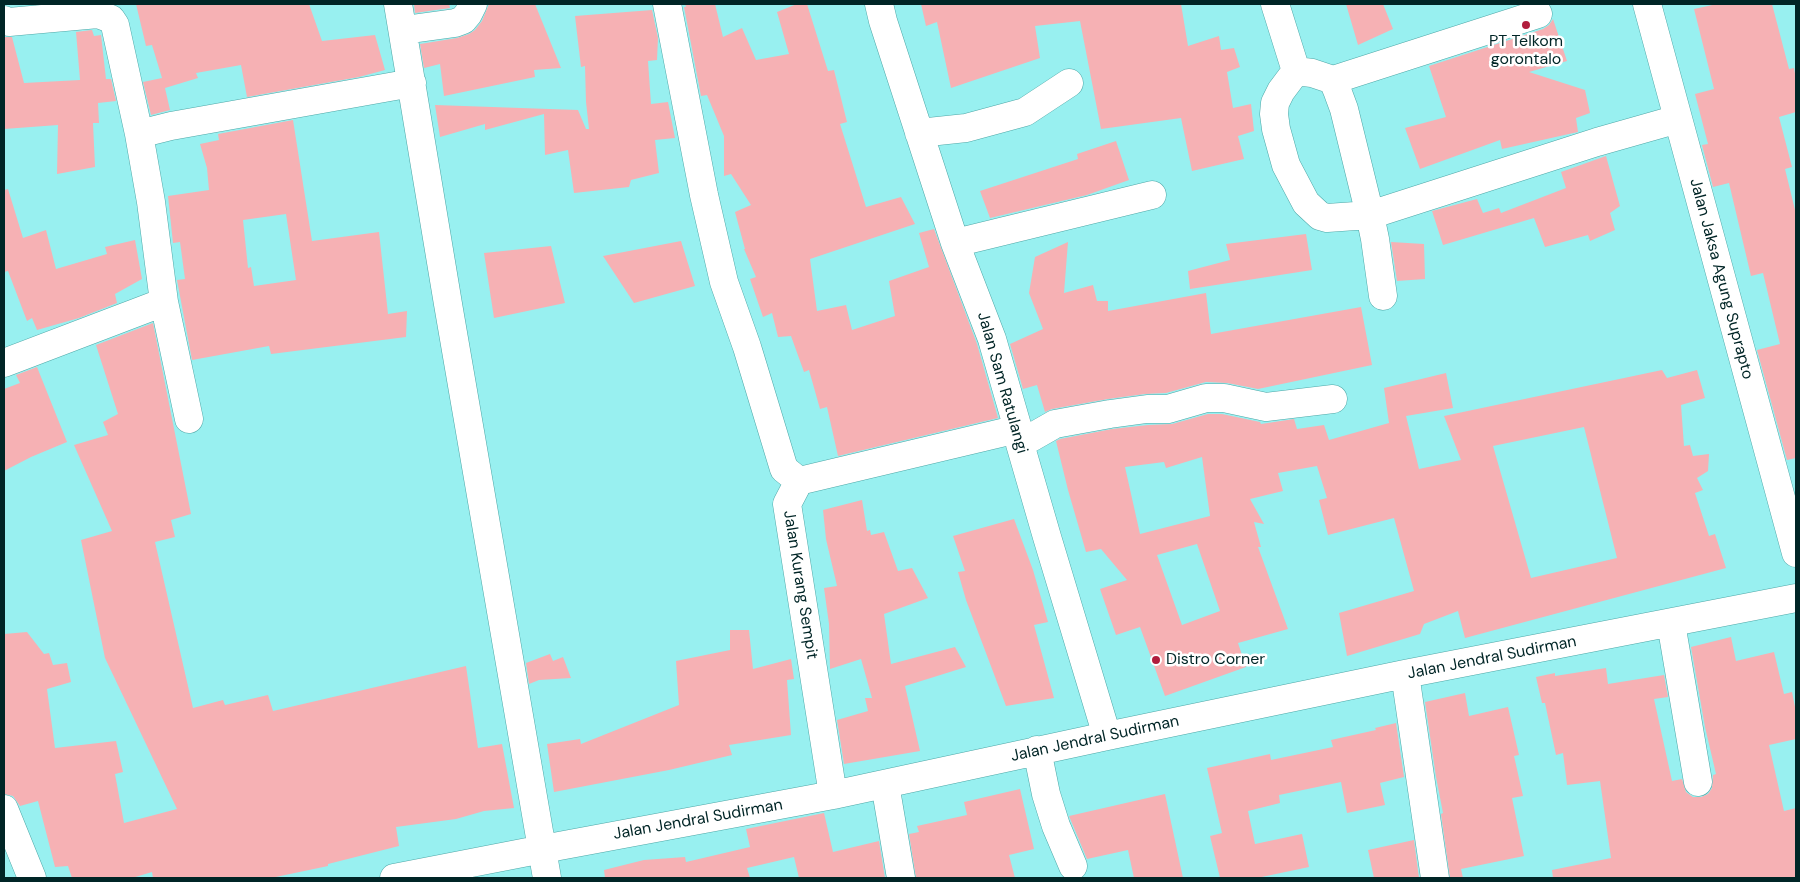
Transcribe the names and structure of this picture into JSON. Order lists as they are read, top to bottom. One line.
{"streets":{"street":["Jalan Jaksa Agung Suprapto","Jalan Sam Ratulangi","Jalan Kurang Sempit","Jalan Jendral Sudirman"]},"crossings":[["Jalan Sam Ratulangi","Jalan Jendral Sudirman"],["Jalan Kurang Sempit","Jalan Jendral Sudirman"]],"places":["PT Telkom gorontalo","Distro Corner"]}
